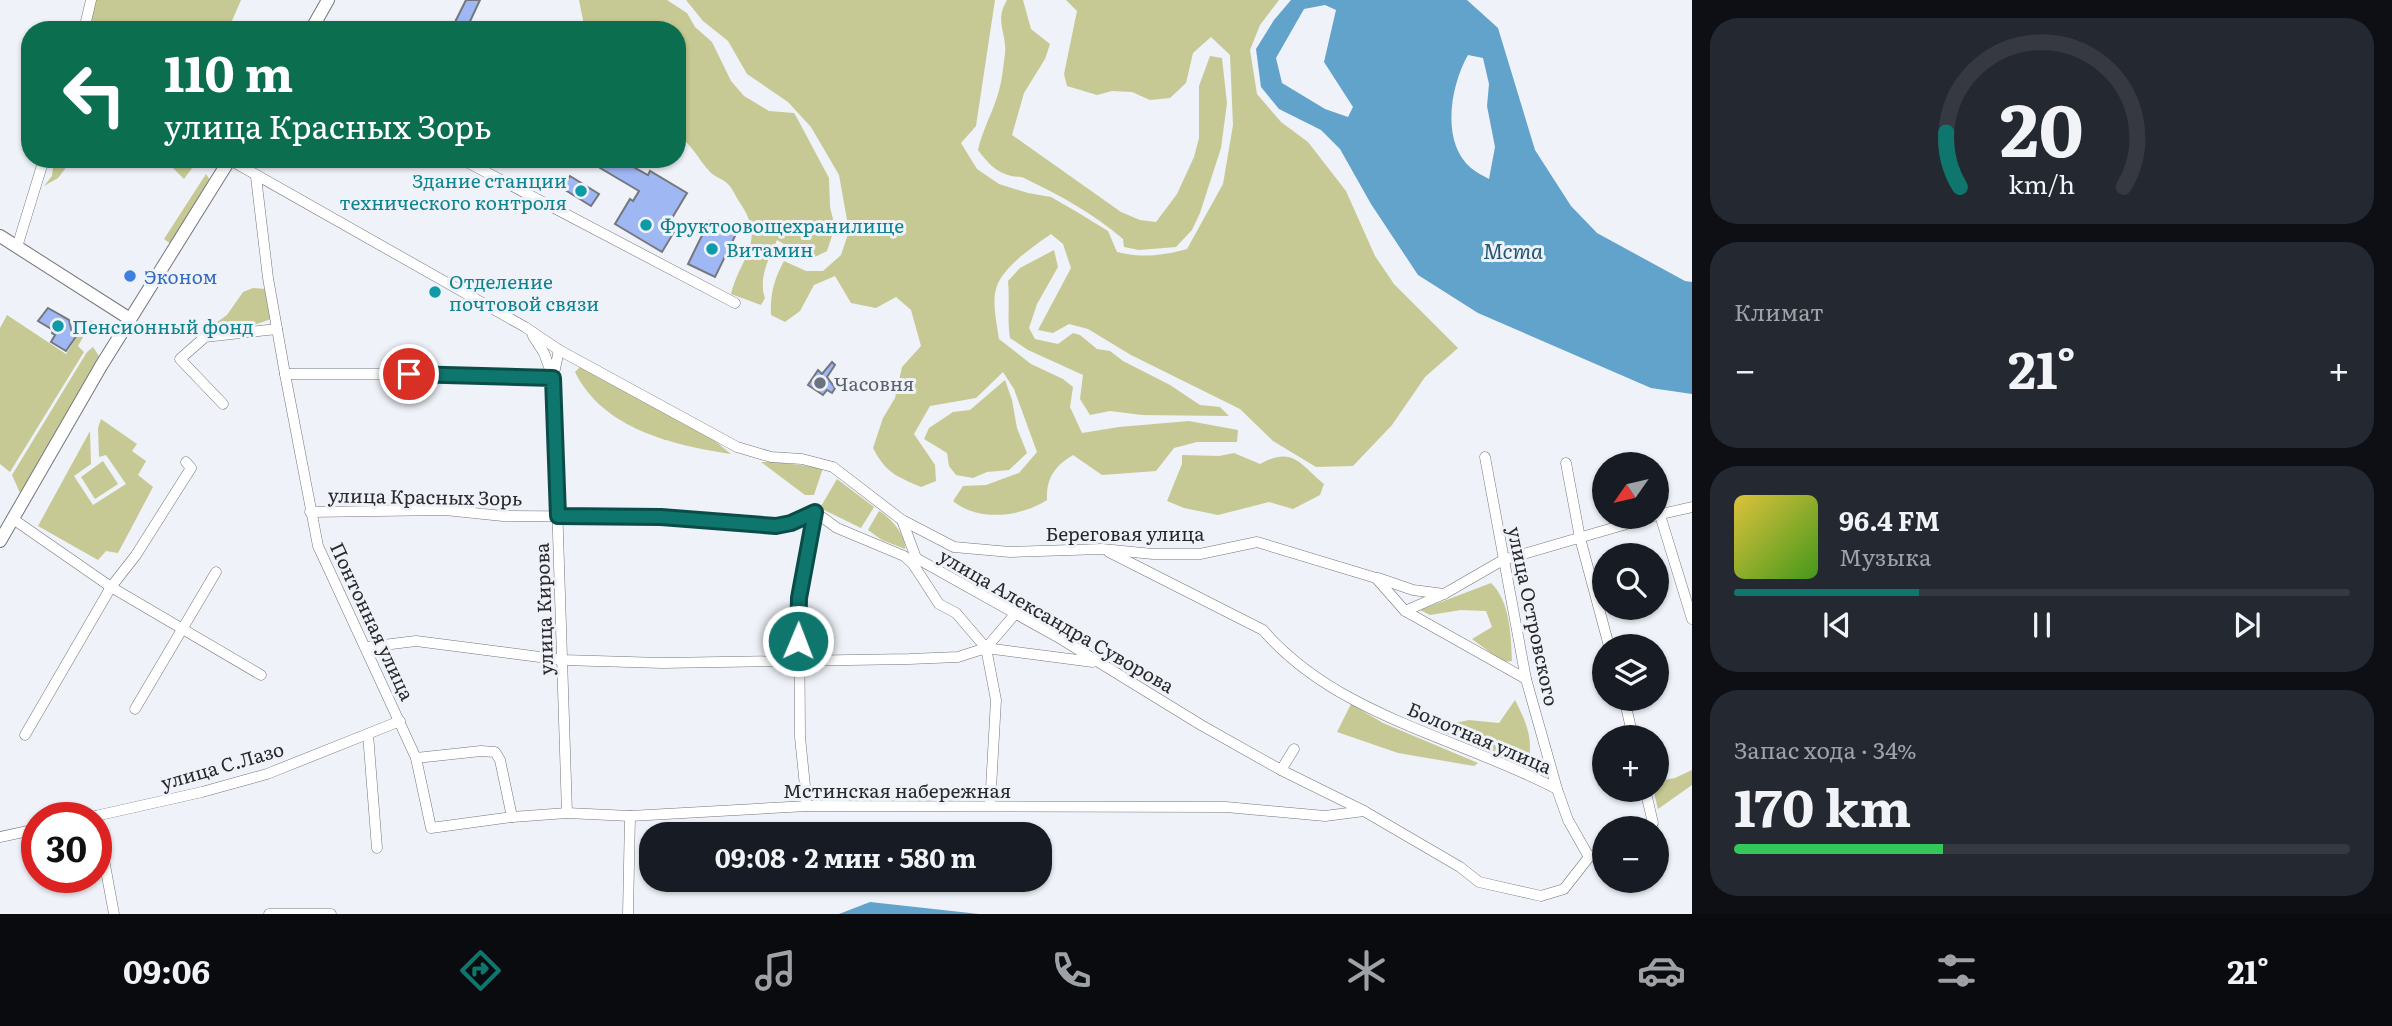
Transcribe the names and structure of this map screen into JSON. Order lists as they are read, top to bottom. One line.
{"streets":{"street":["улица Красных Зорь","Береговая улица","улица Кирова","улица Островского","улица Александра Суворова","Понтонная улица","Болотная улица","улица С.Лазо","Мстинская набережная"]},"crossings":[["улица Красных Зорь","улица Кирова"],["улица Красных Зорь","Понтонная улица"],["Береговая улица","улица Александра Суворова"],["Береговая улица","Болотная улица"],["улица Кирова","Мстинская набережная"],["улица Островского","улица Александра Суворова"],["улица Островского","Болотная улица"],["улица Александра Суворова","Мстинская набережная"],["Понтонная улица","улица С.Лазо"],["Понтонная улица","Мстинская набережная"]],"water":["Мста"],"places":["Здание станции технического контроля","Фруктоовощехранилище","Витамин","Эконом","Отделение почтовой связи","Пенсионный фонд","Часовня"],"north":"bottom left","page":{"turn":["110 m","улица Красных Зорь"],"tile":["Климат",["Запас хода · 34%","170 km"]],"heat":["−","21°","+"],"map_buttons":["+","−"],"song":["96.4 FM","Музыка"],"limit":"30","trip":"09:08 · 2 мин · 580 m","tabs":["09:06","21°"],"gauge":["20","km/h"]}}
